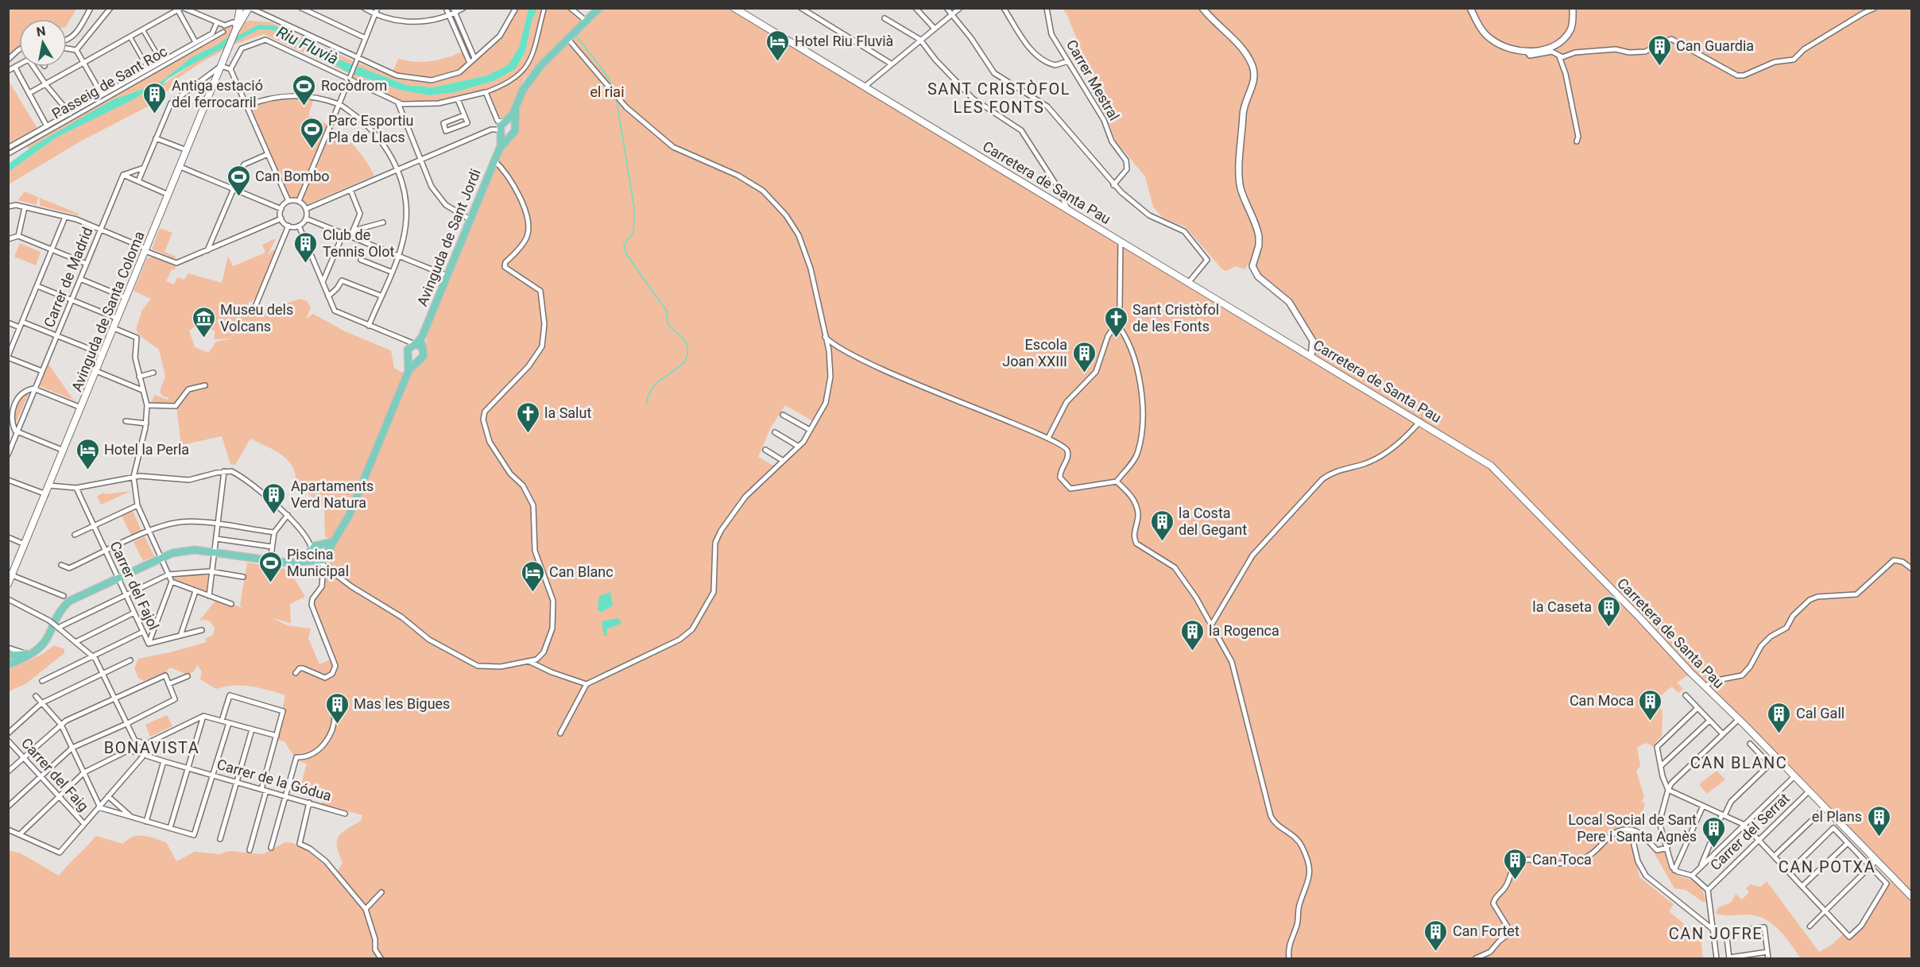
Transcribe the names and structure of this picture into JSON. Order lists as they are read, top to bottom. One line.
{"streets":{"main road":["Carretera de Santa Pau","Avinguda de Sant Jordi","Avinguda de Santa Coloma"],"street":["Carrer Mestral","Passeig de Sant Roc","Carrer de Madrid","Carrer del Fajol","Carrer del Faig","Carrer de la Gódua","Carrer del Serrat"]},"crossings":[["Carretera de Santa Pau","Carrer del Serrat"]],"districts":["SANT CRISTÒFOL LES FONTS","BONAVISTA","CAN BLANC","CAN POTXA","CAN JOFRE"],"water":["Riu Fluvià"],"parks":["el riai"],"places":{"hotel":["Hotel Riu Fluvià","Hotel la Perla","Can Blanc"],"building":["Can Guardia","Antiga estació del ferrocarril","Club de Tennis Olot","Escola Joan XXIII","Apartaments Verd Natura","la Costa del Gegant","la Caseta","la Rogenca","Can Moca","Mas les Bigues","Cal Gall","el Plans","Local Social de Sant Pere i Santa Agnès","Can Toca","Can Fortet"],"sports":["Rocòdrom","Parc Esportiu Pla de Llacs","Can Bombo","Piscina Municipal"],"museum":["Museu dels Volcans"],"church":["Sant Cristòfol de les Fonts","la Salut"]},"north":"top"}
